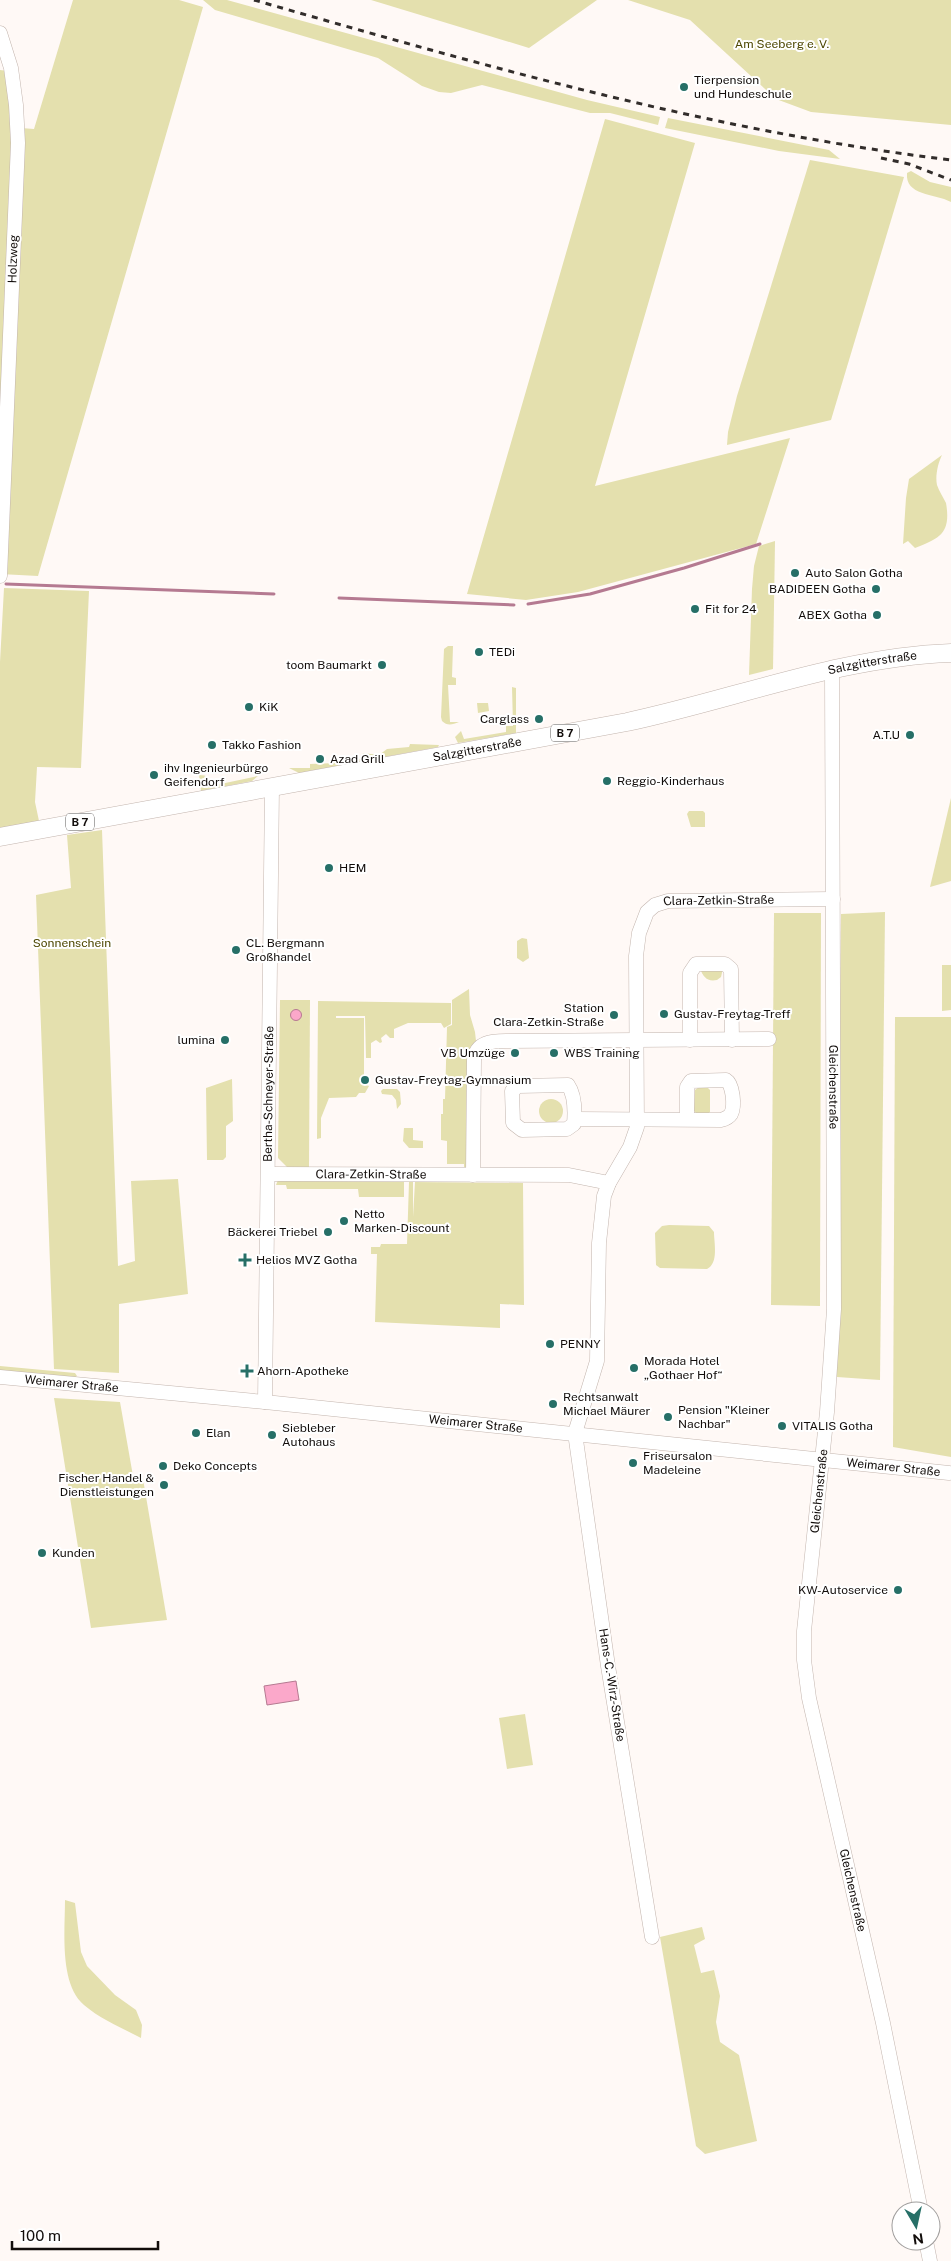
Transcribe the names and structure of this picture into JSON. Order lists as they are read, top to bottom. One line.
{"streets":{"main road":["Salzgitterstraße","B 7"],"street":["Holzweg","Clara-Zetkin-Straße","Gleichenstraße","Bertha-Schneyer-Straße","Weimarer Straße","Hans-C.-Wirz-Straße"]},"crossings":[["Salzgitterstraße","Gleichenstraße"],["Salzgitterstraße","Bertha-Schneyer-Straße"],["Clara-Zetkin-Straße","Gleichenstraße"],["Clara-Zetkin-Straße","Bertha-Schneyer-Straße"],["Clara-Zetkin-Straße","Weimarer Straße"],["Clara-Zetkin-Straße","Hans-C.-Wirz-Straße"],["Gleichenstraße","Weimarer Straße"],["Bertha-Schneyer-Straße","Weimarer Straße"],["Weimarer Straße","Hans-C.-Wirz-Straße"]],"parks":["Am Seeberg e. V.","Sonnenschein"],"places":{"other":["Tierpension und Hundeschule","Auto Salon Gotha","BADIDEEN Gotha","Fit for 24","ABEX Gotha","TEDi","toom Baumarkt","KiK","Carglass","A.T.U","Takko Fashion","Azad Grill","ihv Ingenieurbürgo Geifendorf","Reggio-Kinderhaus","HEM","CL. Bergmann Großhandel","Gustav-Freytag-Treff","Station Clara-Zetkin-Straße","lumina","VB Umzüge","WBS Training","Gustav-Freytag-Gymnasium","Netto Marken-Discount","Bäckerei Triebel","PENNY","Morada Hotel „Gothaer Hof“","Rechtsanwalt Michael Mäurer","Pension \"Kleiner Nachbar\"","VITALIS Gotha","Elan","Siebleber Autohaus","Friseursalon Madeleine","Deko Concepts","Fischer Handel & Dienstleistungen","Kunden","KW-Autoservice"],"health":["Helios MVZ Gotha","Ahorn-Apotheke"]},"scale_bar":"100 m","north":"bottom"}
